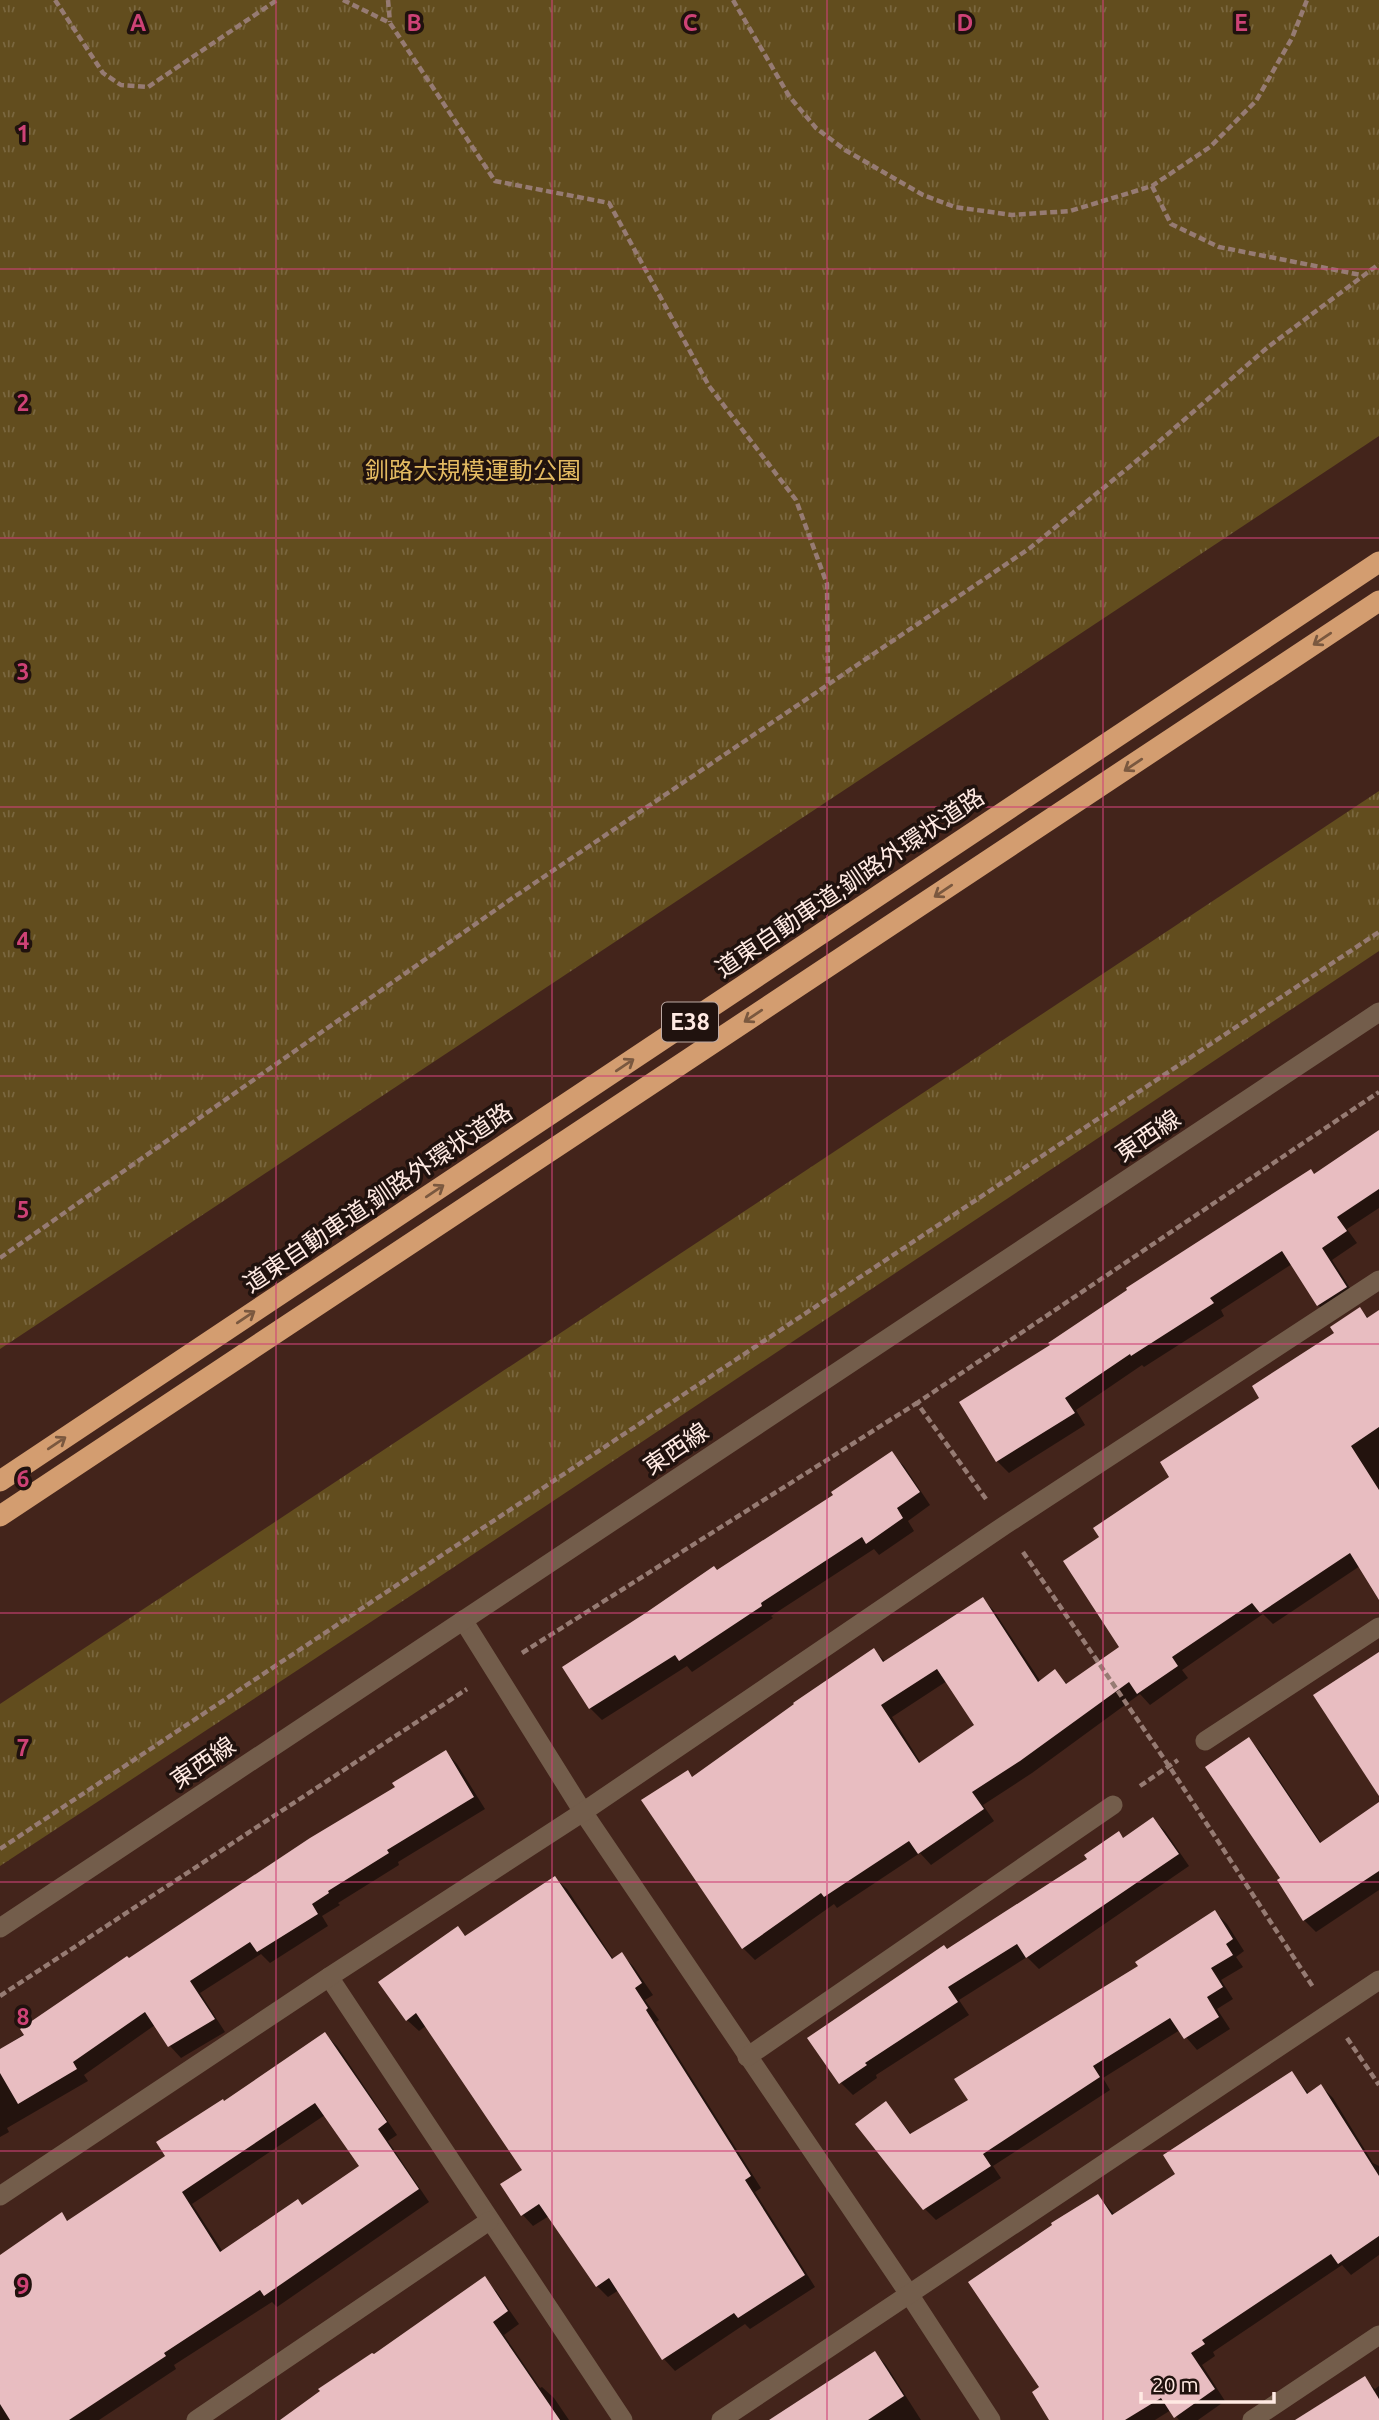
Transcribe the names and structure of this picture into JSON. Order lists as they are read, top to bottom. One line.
{"streets":{"highway":["道東自動車道;釧路外環状道路","E38"],"street":["東西線"]},"parks":["釧路大規模運動公園"],"scale_bar":"20 m","grid":{"columns":["A","B","C","D","E"],"rows":["1","2","3","4","5","6","7","8","9"]}}
